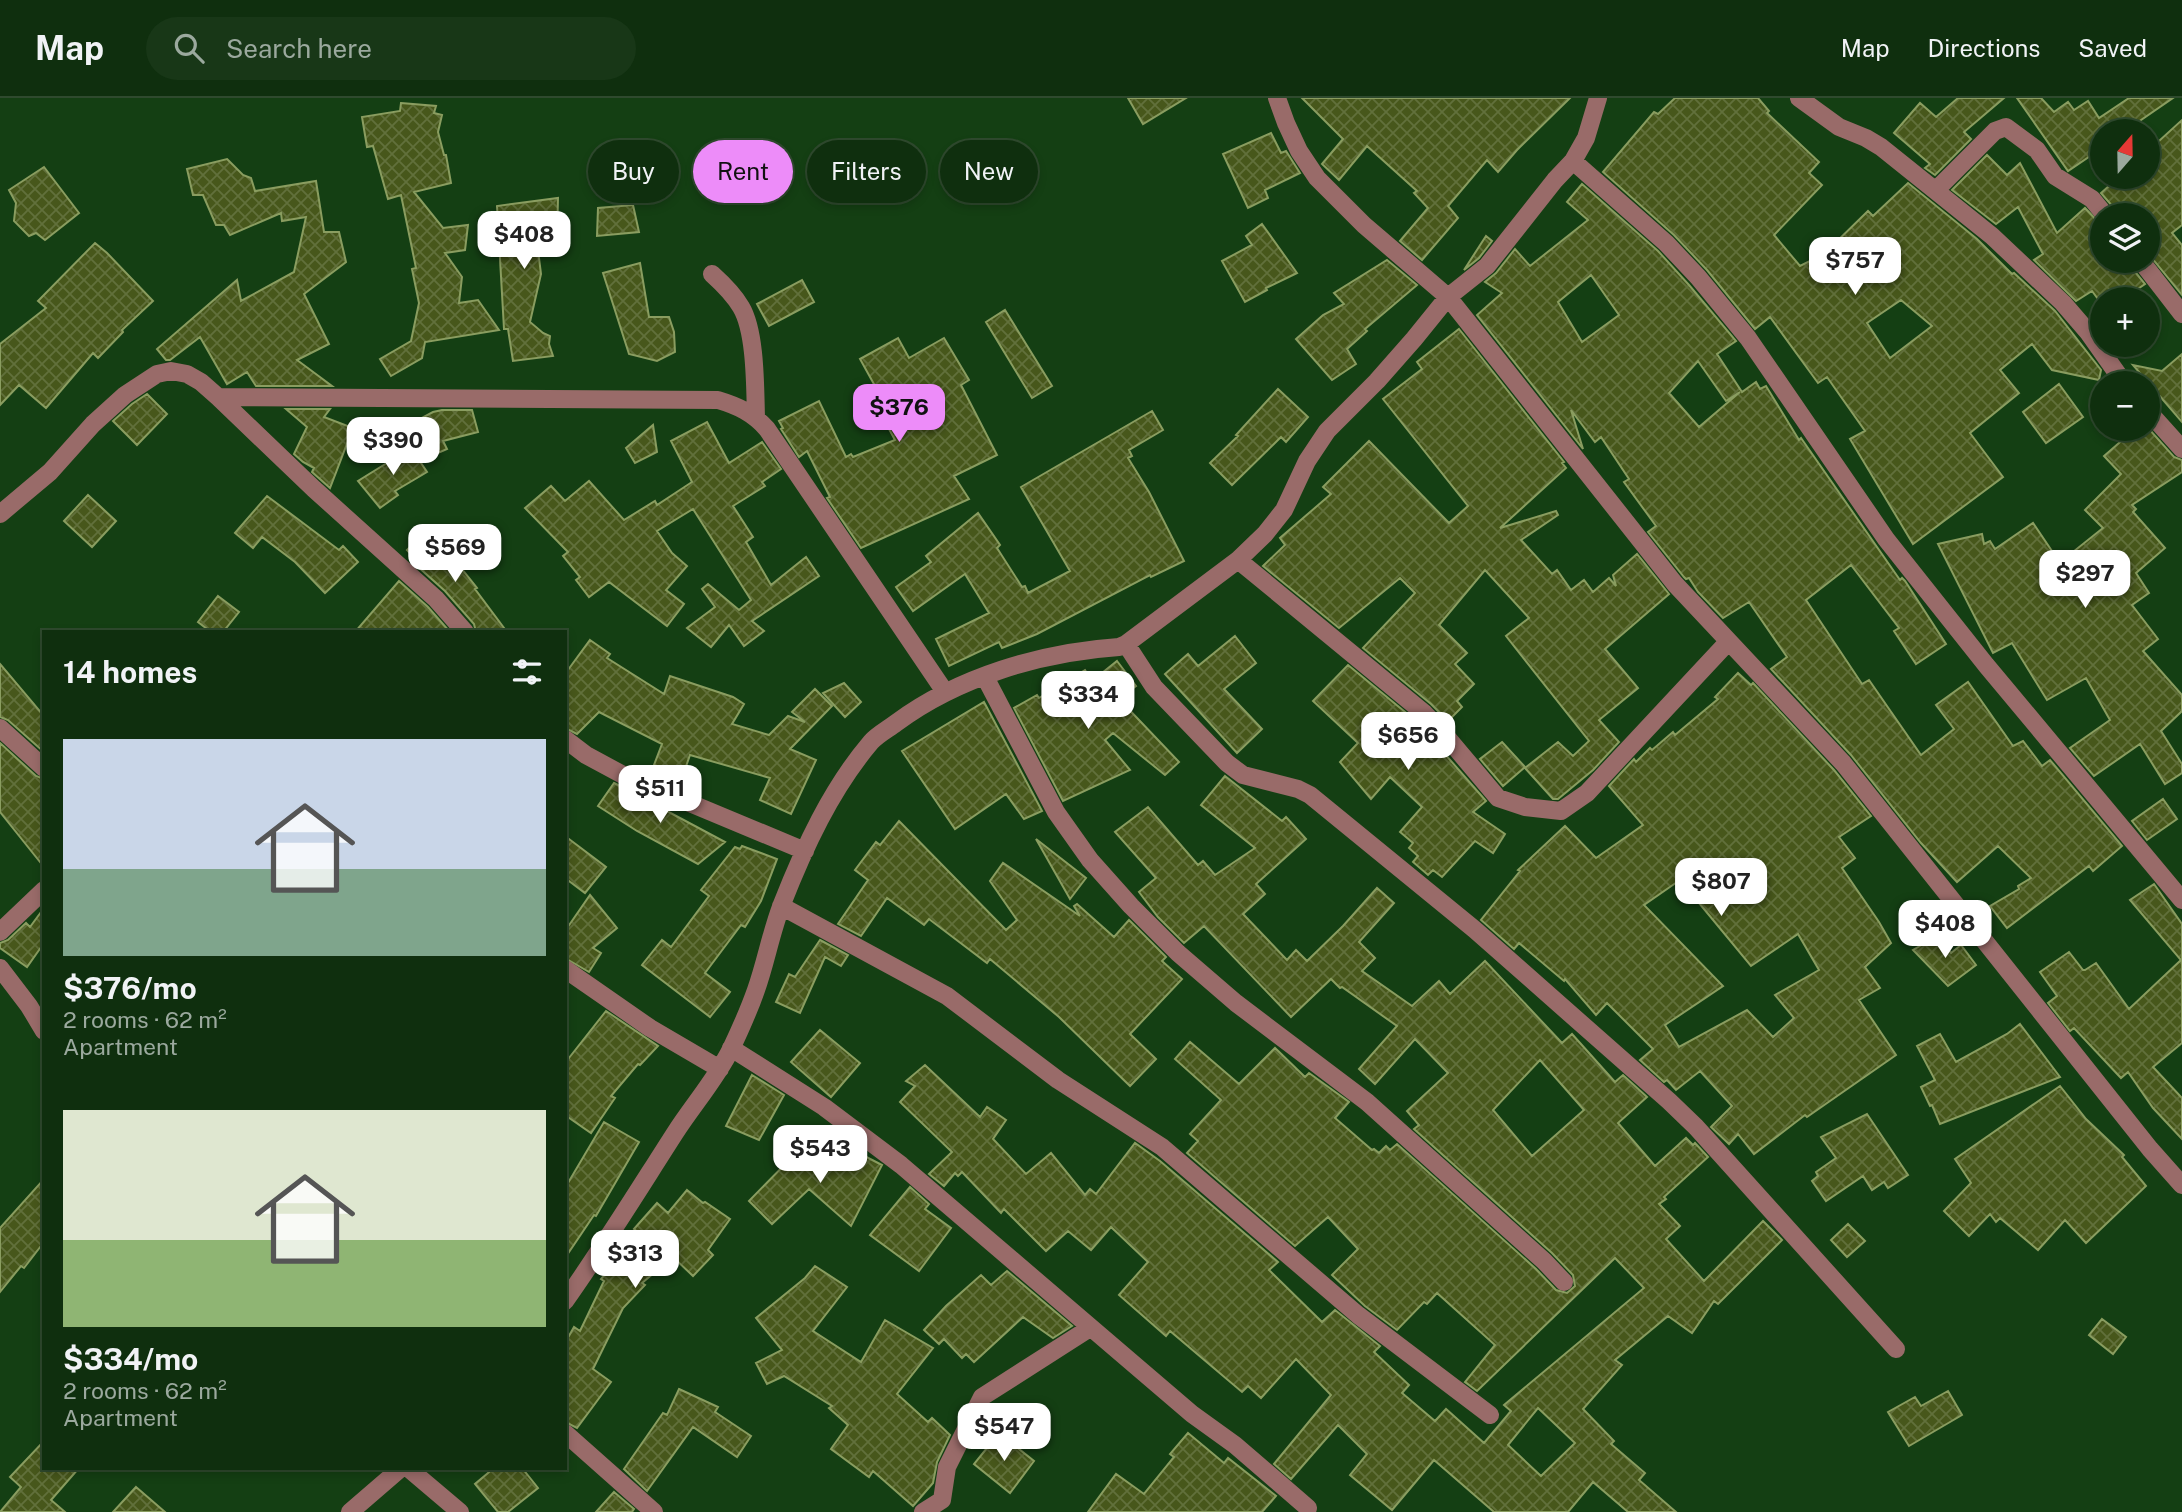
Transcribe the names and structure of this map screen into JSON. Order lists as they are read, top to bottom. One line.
{"north":"top","page":{"header":"Map","search":"Search here","nav":["Map","Directions","Saved"],"map_buttons":["+","−"],"chip":["Buy","Rent","Filters","New"],"price":["$408","$757","$376","$390","$569","$297","$334","$656","$511","$807","$408","$543","$313","$547"],"heading":"14 homes","list":[{"name":"$376/mo","note":"2 rooms · 62 m² · Apartment"},{"name":"$334/mo","note":"2 rooms · 62 m² · Apartment"}]}}
